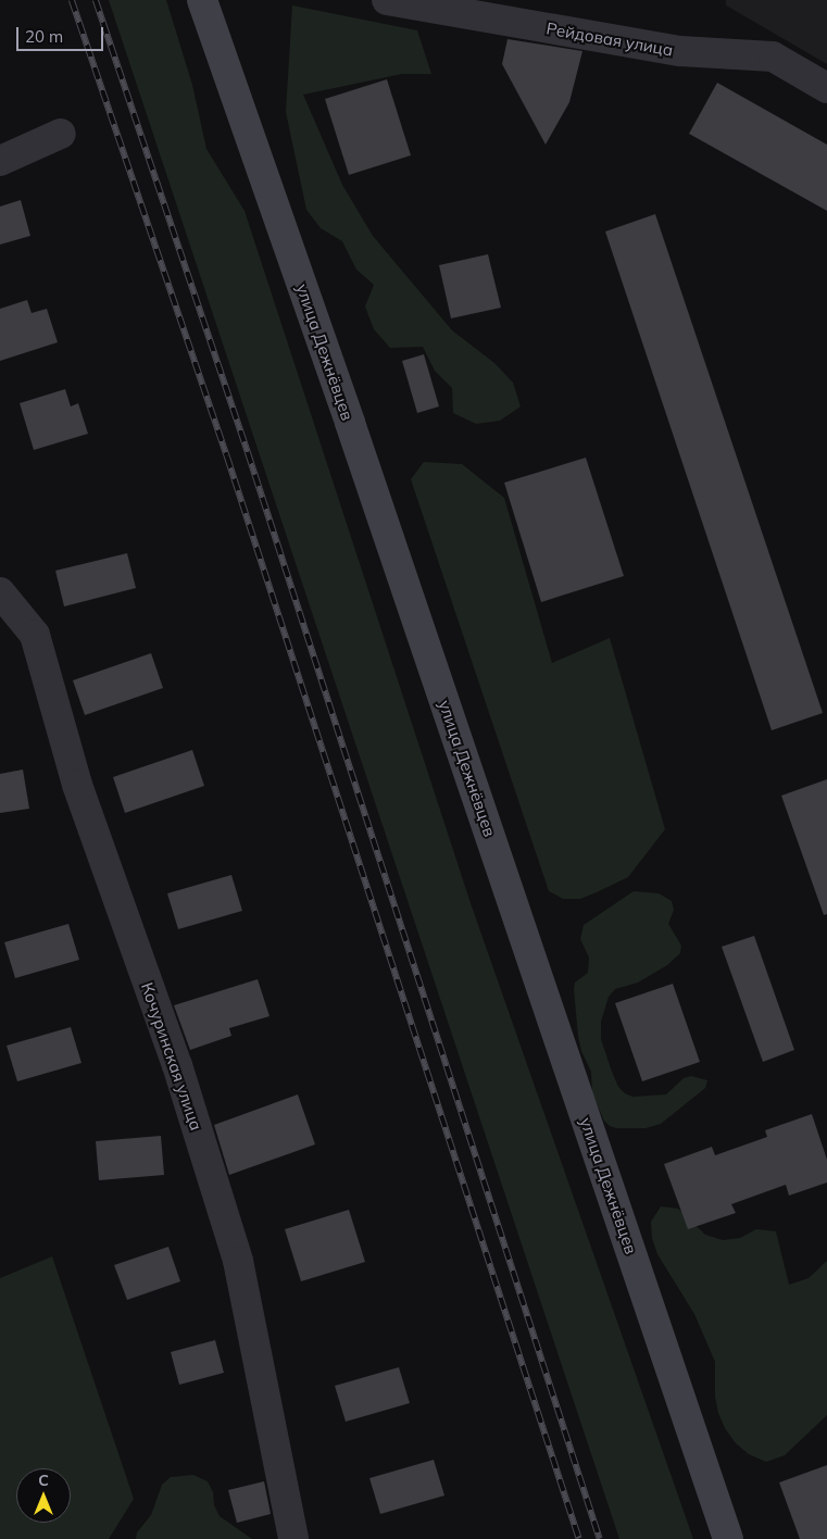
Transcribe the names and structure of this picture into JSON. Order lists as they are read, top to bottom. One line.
{"streets":{"main road":["улица Дежнёвцев"],"street":["Рейдовая улица","Кочуринская улица"]},"scale_bar":"20 m","north":"top"}
